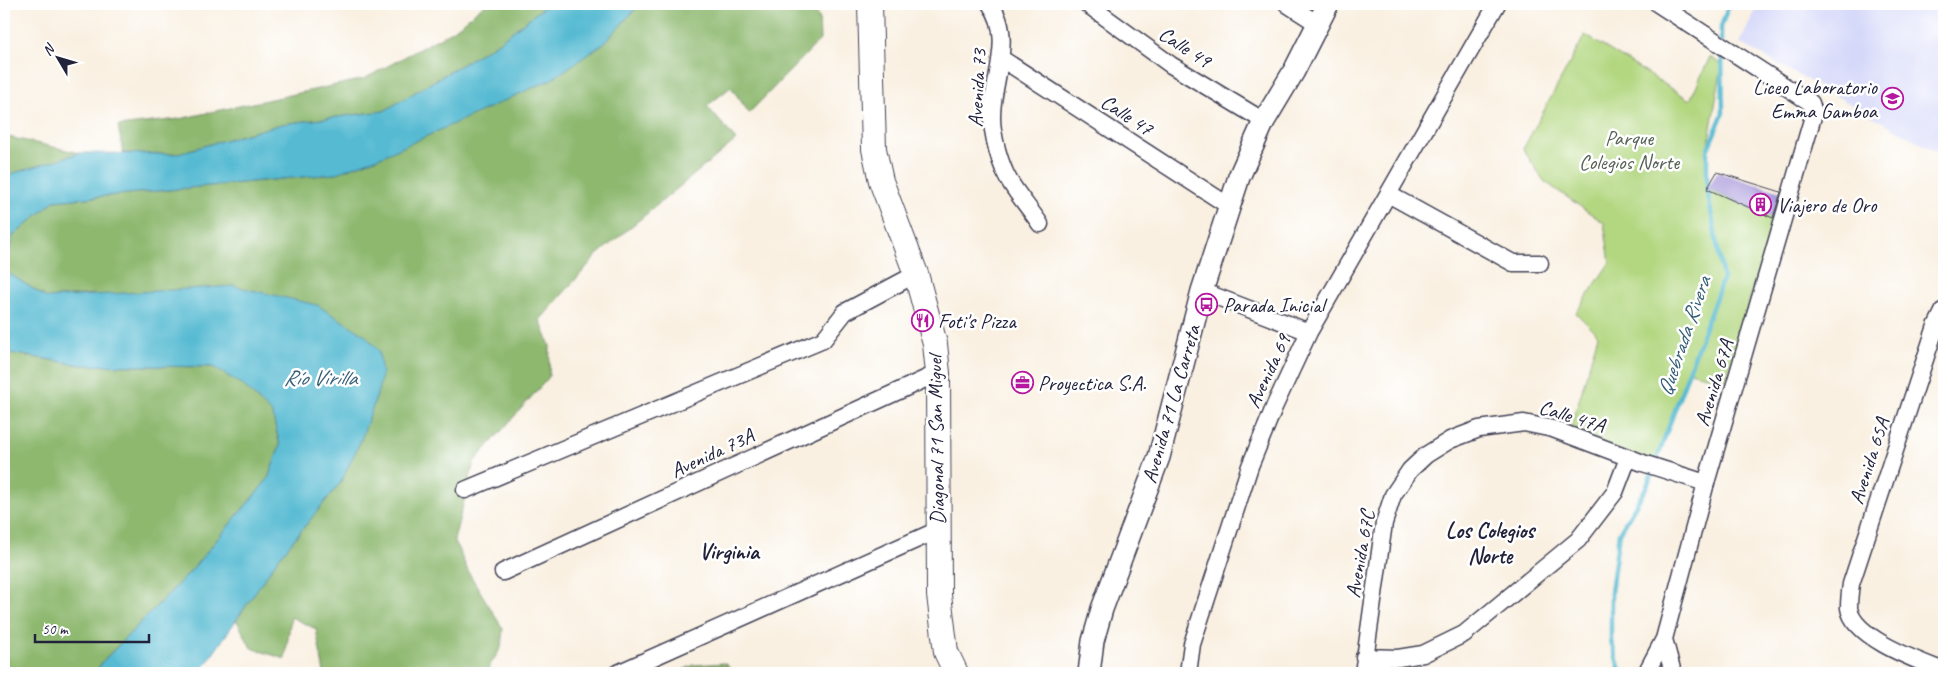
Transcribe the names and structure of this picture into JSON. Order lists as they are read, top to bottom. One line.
{"streets":{"main road":["Diagonal 71 San Miguel"],"street":["Calle 49","Avenida 73","Calle 47","Avenida 69","Avenida 67A","Avenida 71 La Carreta","Calle 47A","Avenida 73A","Avenida 65A","Avenida 67C"]},"crossings":[["Calle 49","Avenida 71 La Carreta"],["Avenida 73","Calle 47"],["Calle 47","Avenida 71 La Carreta"],["Avenida 67A","Calle 47A"],["Calle 47A","Avenida 67C"],["Diagonal 71 San Miguel","Avenida 73A"]],"districts":["Los Colegios Norte","Virginia"],"water":["Quebrada Rivera","Río Virilla"],"parks":["Parque Colegios Norte"],"places":{"school or university":["Liceo Laboratorio Emma Gamboa"],"building":["Viajero de Oro"],"bus stop":["Parada Inicial"],"restaurant":["Foti's Pizza"],"office":["Proyectica S.A."]},"scale_bar":"50 m","north":"top left"}
